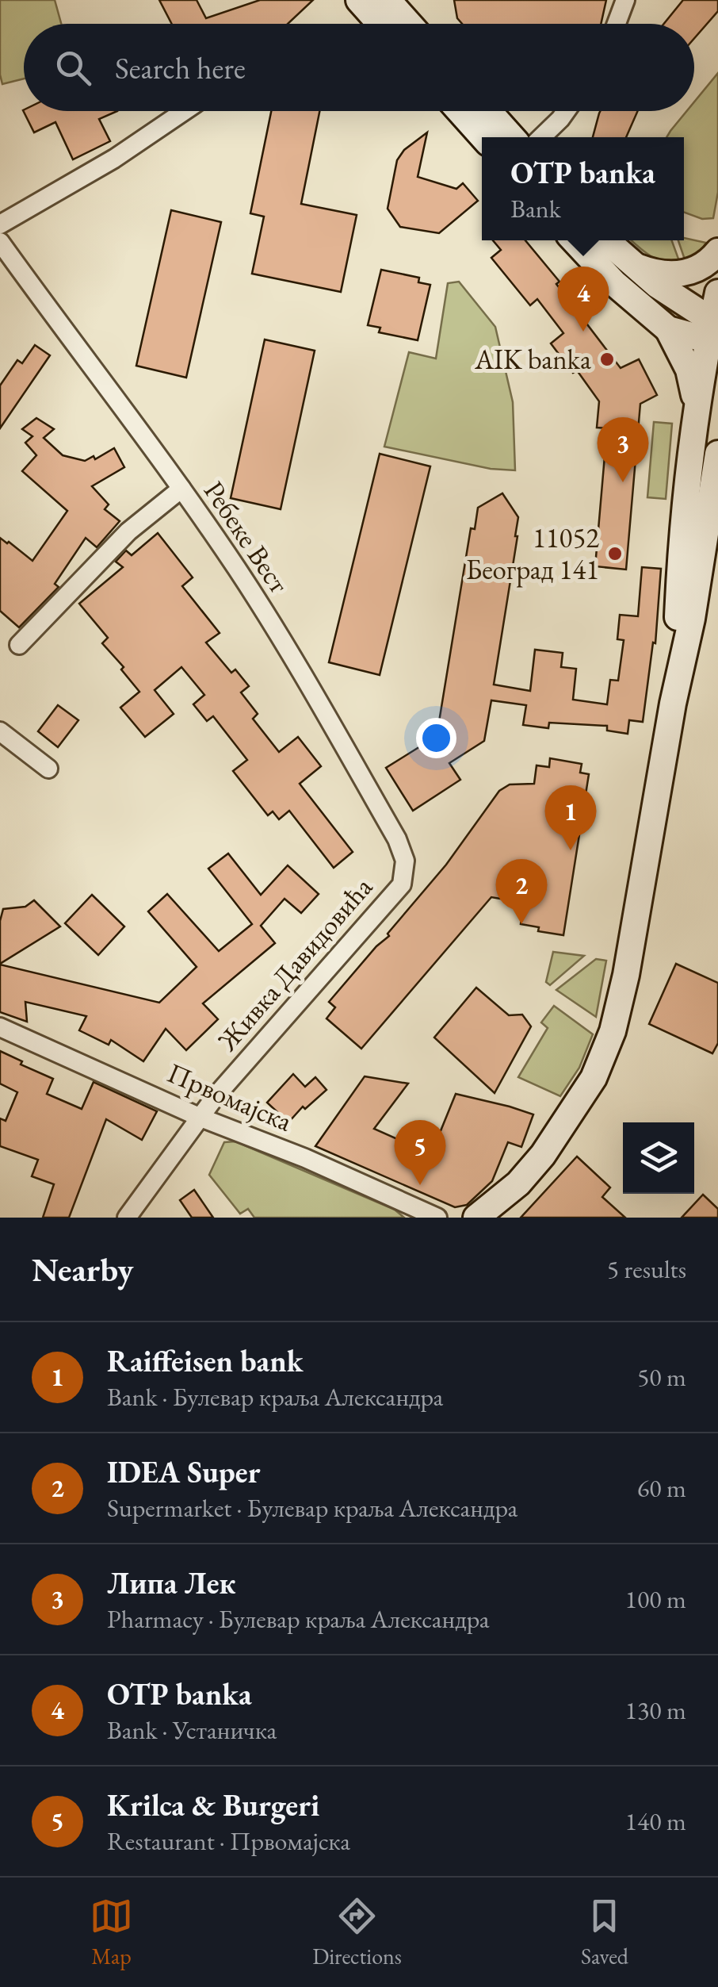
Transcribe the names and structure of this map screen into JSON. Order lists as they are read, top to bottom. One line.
{"streets":{"street":["Ребеке Вест","Живка Давидовића","Првомајска"]},"crossings":[["Ребеке Вест","Живка Давидовића"],["Живка Давидовића","Првомајска"]],"places":["AIK banka","11052 Београд 141"],"page":{"search":"Search here","popup":["OTP banka","Bank"],"pins":["4","3","1","2","5"],"heading":["Nearby","5 results"],"list":[{"mark":"1","name":"Raiffeisen bank","note":"Bank · Булевар краља Александра","value":"50 m"},{"mark":"2","name":"IDEA Super","note":"Supermarket · Булевар краља Александра","value":"60 m"},{"mark":"3","name":"Липа Лек","note":"Pharmacy · Булевар краља Александра","value":"100 m"},{"mark":"4","name":"OTP banka","note":"Bank · Устаничка","value":"130 m"},{"mark":"5","name":"Krilca & Burgeri","note":"Restaurant · Првомајска","value":"140 m"}],"nav":["Map","Directions","Saved"]}}
